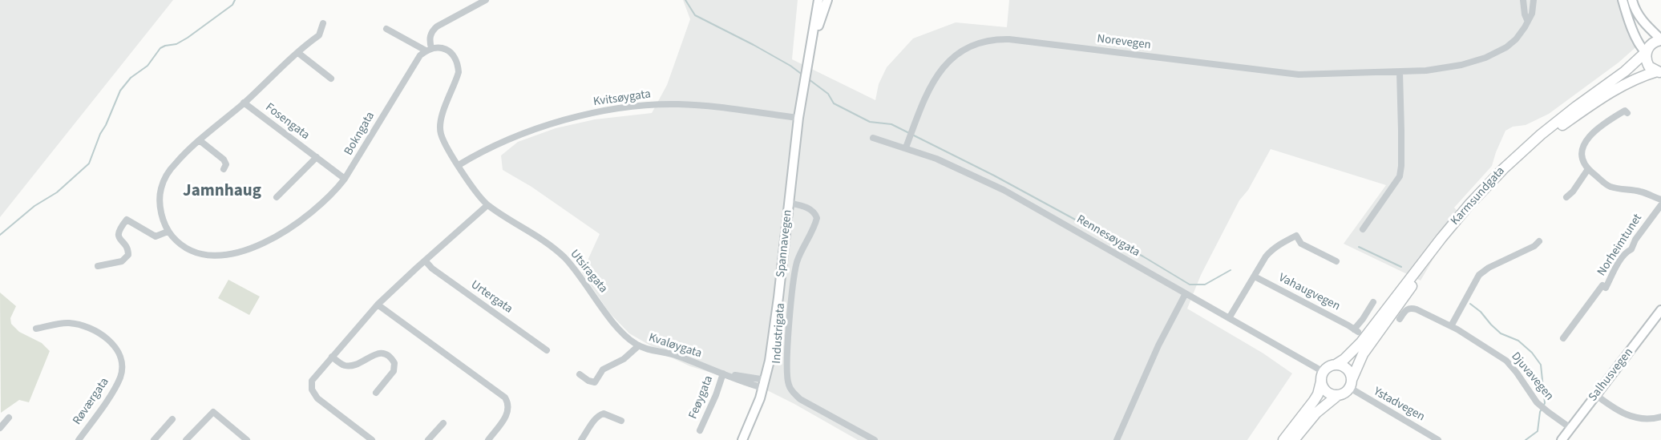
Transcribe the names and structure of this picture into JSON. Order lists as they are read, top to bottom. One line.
{"streets":{"highway":["Karmsundgata"],"main road":["Spannavegen","Salhusvegen"],"street":["Norevegen","Kvitsøygata","Fosengata","Bokngata","Rennesøygata","Norheimtunet","Utsiragata","Vahaugvegen","Urtergata","Industrigata","Kvaløygata","Djuvavegen","Feøygata","Røværgata","Ystadvegen"]},"crossings":[["Norevegen","Rennesøygata"],["Kvitsøygata","Spannavegen"],["Kvitsøygata","Utsiragata"],["Fosengata","Bokngata"],["Karmsundgata","Rennesøygata"],["Karmsundgata","Ystadvegen"],["Rennesøygata","Ystadvegen"],["Spannavegen","Industrigata"],["Spannavegen","Kvaløygata"],["Utsiragata","Kvaløygata"],["Kvaløygata","Feøygata"],["Salhusvegen","Djuvavegen"]],"districts":["Jamnhaug"]}
